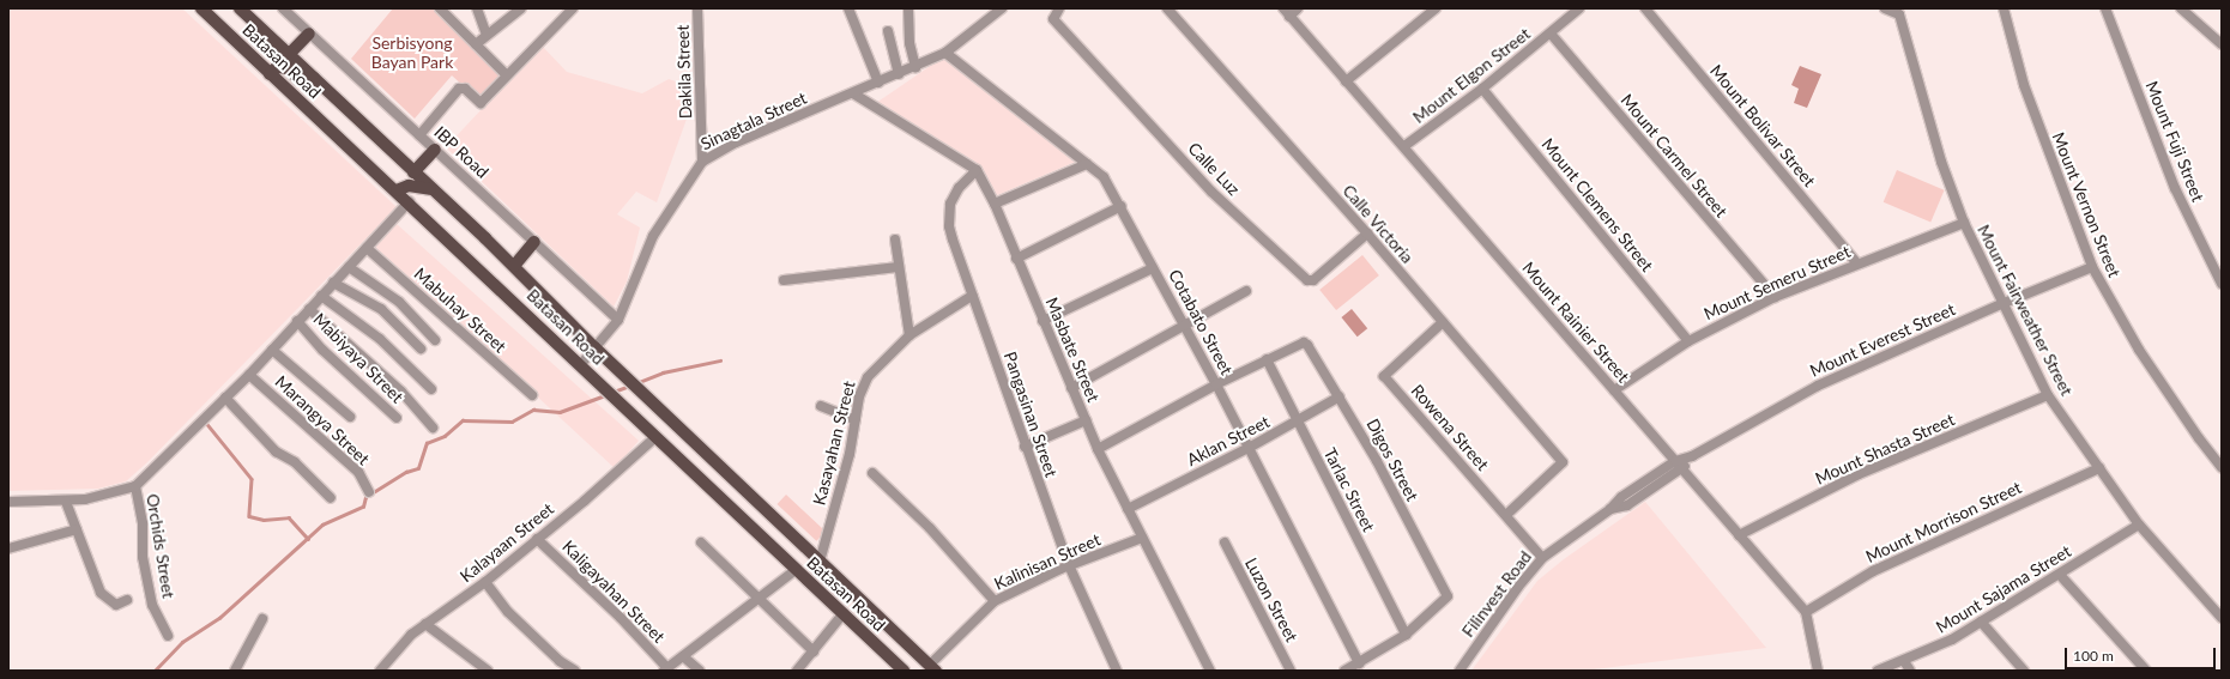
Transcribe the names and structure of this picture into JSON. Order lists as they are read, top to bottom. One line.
{"streets":{"main road":["Batasan Road"],"street":["Dakila Street","Mount Elgon Street","Sinagtala Street","Mount Bolivar Street","Mount Fuji Street","IBP Road","Mount Carmel Street","Calle Luz","Mount Clemens Street","Mount Vernon Street","Calle Victoria","Mount Semeru Street","Mabuhay Street","Mount Fairweather Street","Cotabato Street","Mount Rainier Street","Mount Everest Street","Masbate Street","Mabiyaya Street","Pangasinan Street","Marangya Street","Rowena Street","Aklan Street","Kasayahan Street","Mount Shasta Street","Digos Street","Tarlac Street","Mount Morrison Street","Kalayaan Street","Orchids Street","Kalinisan Street","Mount Sajama Street","Kaligayahan Street","Filinvest Road","Luzon Street"]},"crossings":[["Batasan Road","Sinagtala Street"],["Batasan Road","Kasayahan Street"],["Batasan Road","Kalayaan Street"],["Batasan Road","Kalinisan Street"],["Dakila Street","Sinagtala Street"],["Mount Elgon Street","Mount Carmel Street"],["Mount Elgon Street","Mount Clemens Street"],["Mount Elgon Street","Mount Rainier Street"],["Sinagtala Street","IBP Road"],["Sinagtala Street","Cotabato Street"],["Sinagtala Street","Masbate Street"],["Mount Bolivar Street","Mount Semeru Street"],["Mount Carmel Street","Mount Semeru Street"],["Calle Luz","Calle Victoria"],["Mount Clemens Street","Mount Semeru Street"],["Mount Vernon Street","Mount Everest Street"],["Calle Victoria","Rowena Street"],["Mount Semeru Street","Mount Fairweather Street"],["Mount Semeru Street","Mount Rainier Street"],["Mount Fairweather Street","Mount Everest Street"],["Mount Fairweather Street","Mount Shasta Street"],["Mount Fairweather Street","Mount Morrison Street"],["Mount Fairweather Street","Mount Sajama Street"],["Cotabato Street","Aklan Street"],["Mount Rainier Street","Mount Shasta Street"],["Mount Rainier Street","Mount Morrison Street"],["Mount Rainier Street","Filinvest Road"],["Mount Everest Street","Filinvest Road"],["Masbate Street","Pangasinan Street"],["Masbate Street","Aklan Street"],["Masbate Street","Kalinisan Street"],["Pangasinan Street","Kasayahan Street"],["Pangasinan Street","Kalinisan Street"],["Rowena Street","Filinvest Road"],["Aklan Street","Digos Street"],["Aklan Street","Tarlac Street"],["Digos Street","Tarlac Street"],["Kalayaan Street","Kaligayahan Street"]],"parks":["Serbisyong Bayan Park"],"scale_bar":"100 m"}
